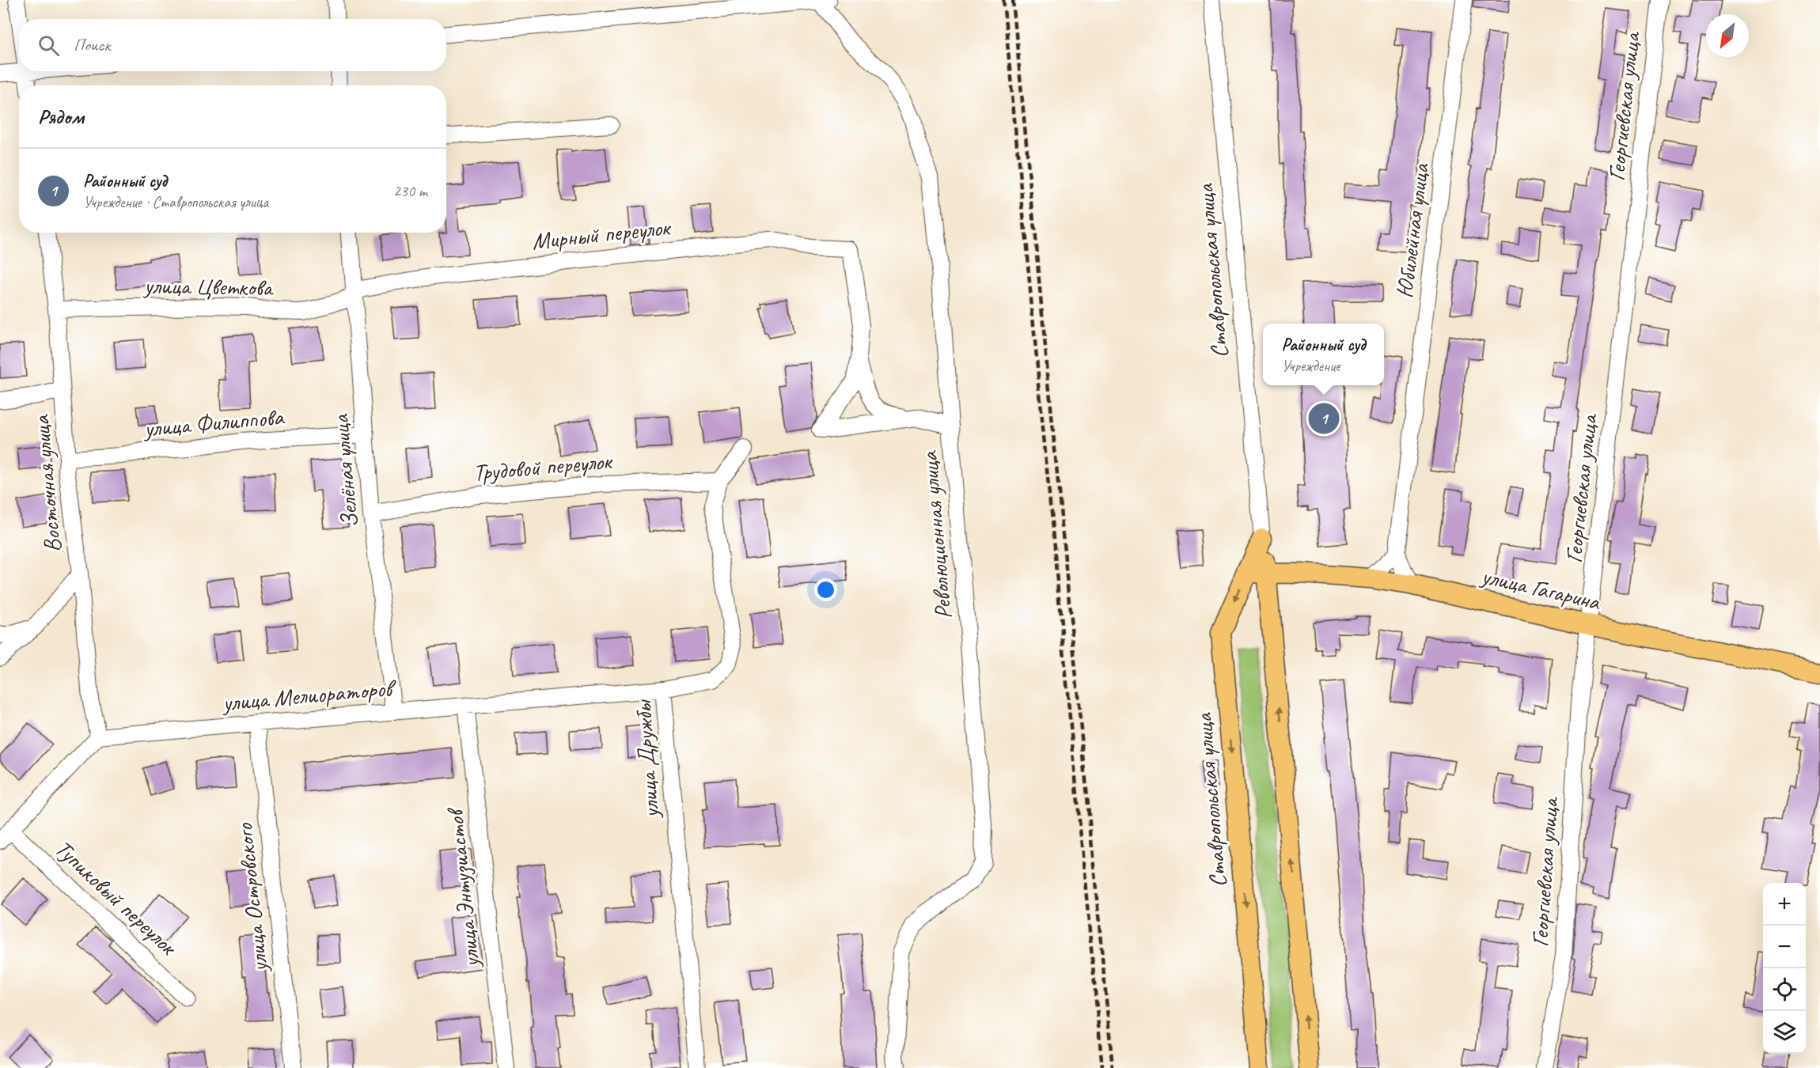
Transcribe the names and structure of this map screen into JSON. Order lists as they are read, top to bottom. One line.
{"streets":{"main road":["Ставропольская улица","улица Гагарина"],"street":["Георгиевская улица","Юбилейная улица","Мирный переулок","улица Цветкова","улица Филиппова","Трудовой переулок","Зелёная улица","Восточная улица","Революционная улица","улица Мелиораторов","улица Дружбы","улица Энтузиастов","Тупиковый переулок","улица Островского"]},"crossings":[["Георгиевская улица","улица Гагарина"],["Юбилейная улица","улица Гагарина"],["Мирный переулок","улица Цветкова"],["Мирный переулок","Зелёная улица"],["Ставропольская улица","улица Гагарина"],["улица Цветкова","Зелёная улица"],["улица Цветкова","Восточная улица"],["улица Филиппова","Зелёная улица"],["улица Филиппова","Восточная улица"],["Трудовой переулок","Зелёная улица"],["Трудовой переулок","улица Дружбы"],["Зелёная улица","улица Мелиораторов"],["Восточная улица","улица Мелиораторов"],["улица Мелиораторов","улица Дружбы"],["улица Мелиораторов","улица Энтузиастов"],["улица Мелиораторов","улица Островского"]],"north":"bottom left","page":{"search":"Поиск","heading":"Рядом","list":[{"mark":"1","name":"Районный суд","note":"Учреждение · Ставропольская улица","value":"230 m"}],"popup":["Районный суд","Учреждение"],"pins":"1","map_buttons":["+","−"]}}
